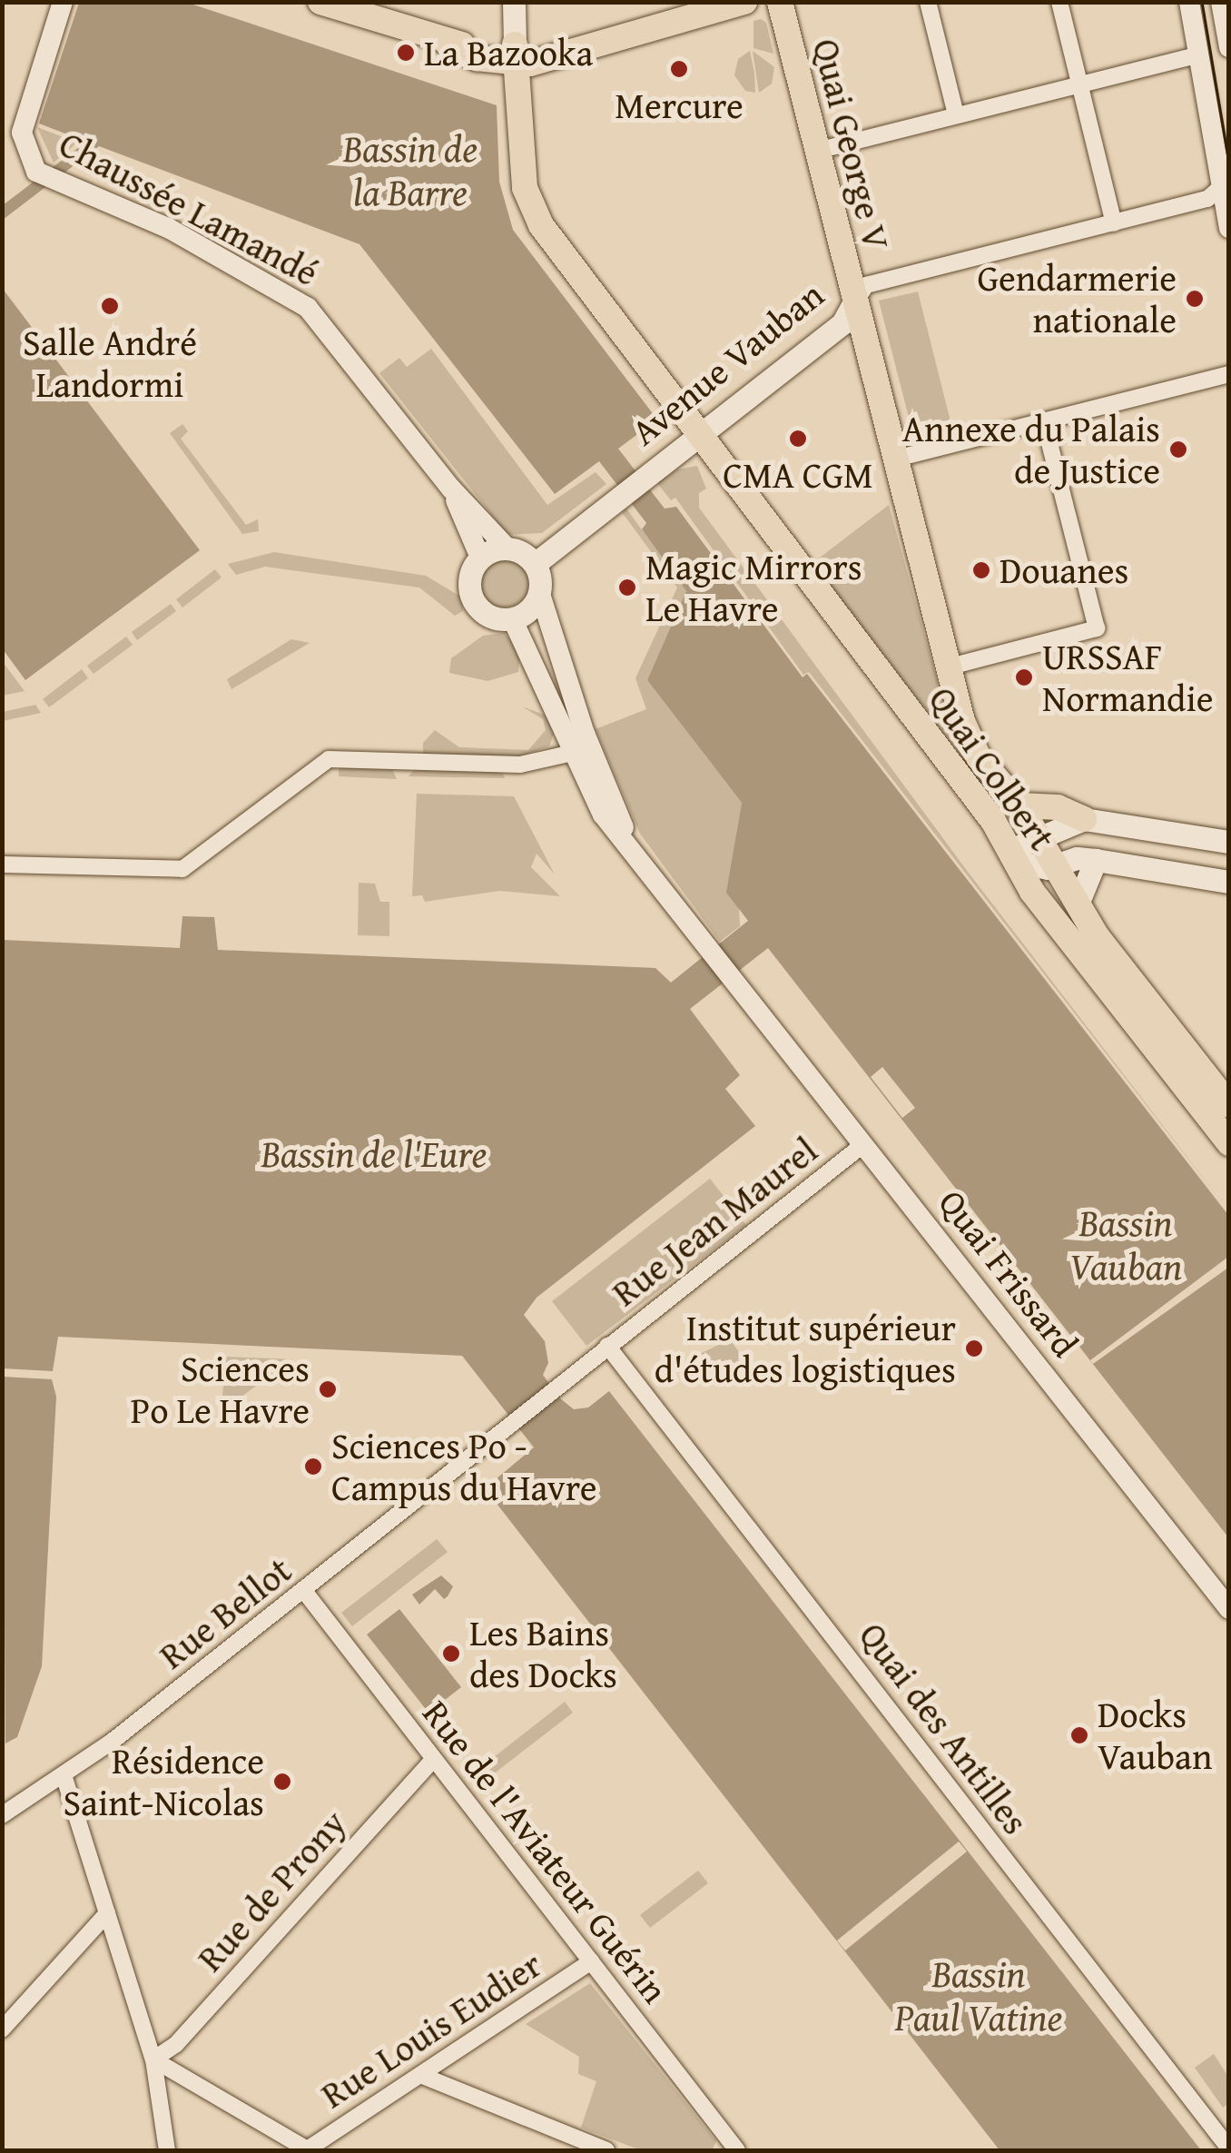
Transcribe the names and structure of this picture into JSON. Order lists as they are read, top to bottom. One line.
{"streets":{"main road":["Quai George V","Avenue Vauban","Quai Colbert"],"street":["Chaussée Lamandé","Rue Jean Maurel","Quai Frissard","Rue Bellot","Quai des Antilles","Rue de l'Aviateur Guérin","Rue de Prony","Rue Louis Eudier"]},"crossings":[["Quai George V","Avenue Vauban"],["Quai George V","Quai Colbert"],["Chaussée Lamandé","Avenue Vauban"],["Avenue Vauban","Quai Colbert"],["Rue Jean Maurel","Quai Frissard"],["Rue Jean Maurel","Rue Bellot"],["Rue Jean Maurel","Quai des Antilles"],["Rue Bellot","Rue de l'Aviateur Guérin"],["Rue de l'Aviateur Guérin","Rue de Prony"],["Rue de l'Aviateur Guérin","Rue Louis Eudier"]],"water":["Bassin de la Barre","Bassin de l'Eure","Bassin Vauban","Bassin Paul Vatine"],"places":["La Bazooka","Mercure","Gendarmerie nationale","Salle André Landormi","CMA CGM","Annexe du Palais de Justice","Douanes","Magic Mirrors Le Havre","URSSAF Normandie","Institut supérieur d'études logistiques","Sciences Po Le Havre","Sciences Po - Campus du Havre","Les Bains des Docks","Docks Vauban","Résidence Saint-Nicolas"]}
